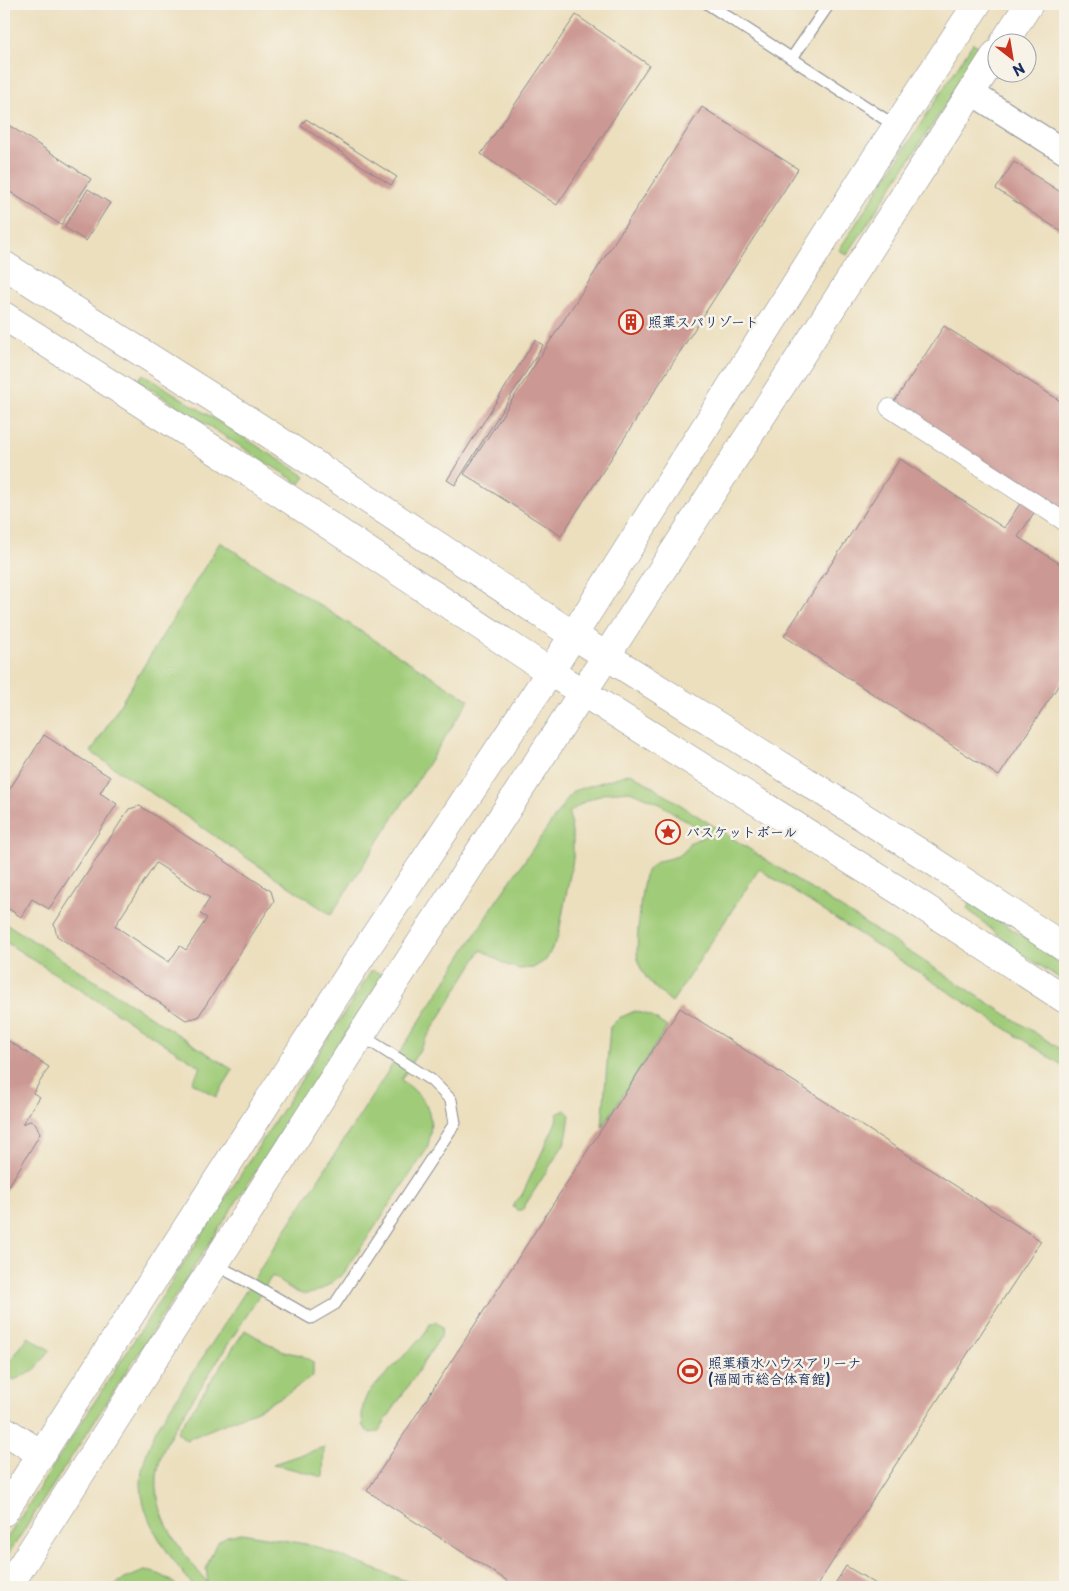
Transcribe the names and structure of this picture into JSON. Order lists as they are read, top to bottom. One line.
{"places":{"building":["照葉スパリゾート"],"place":["バスケットボール"],"sports":["照葉積水ハウスアリーナ (福岡市総合体育館)"]},"north":"bottom right"}
